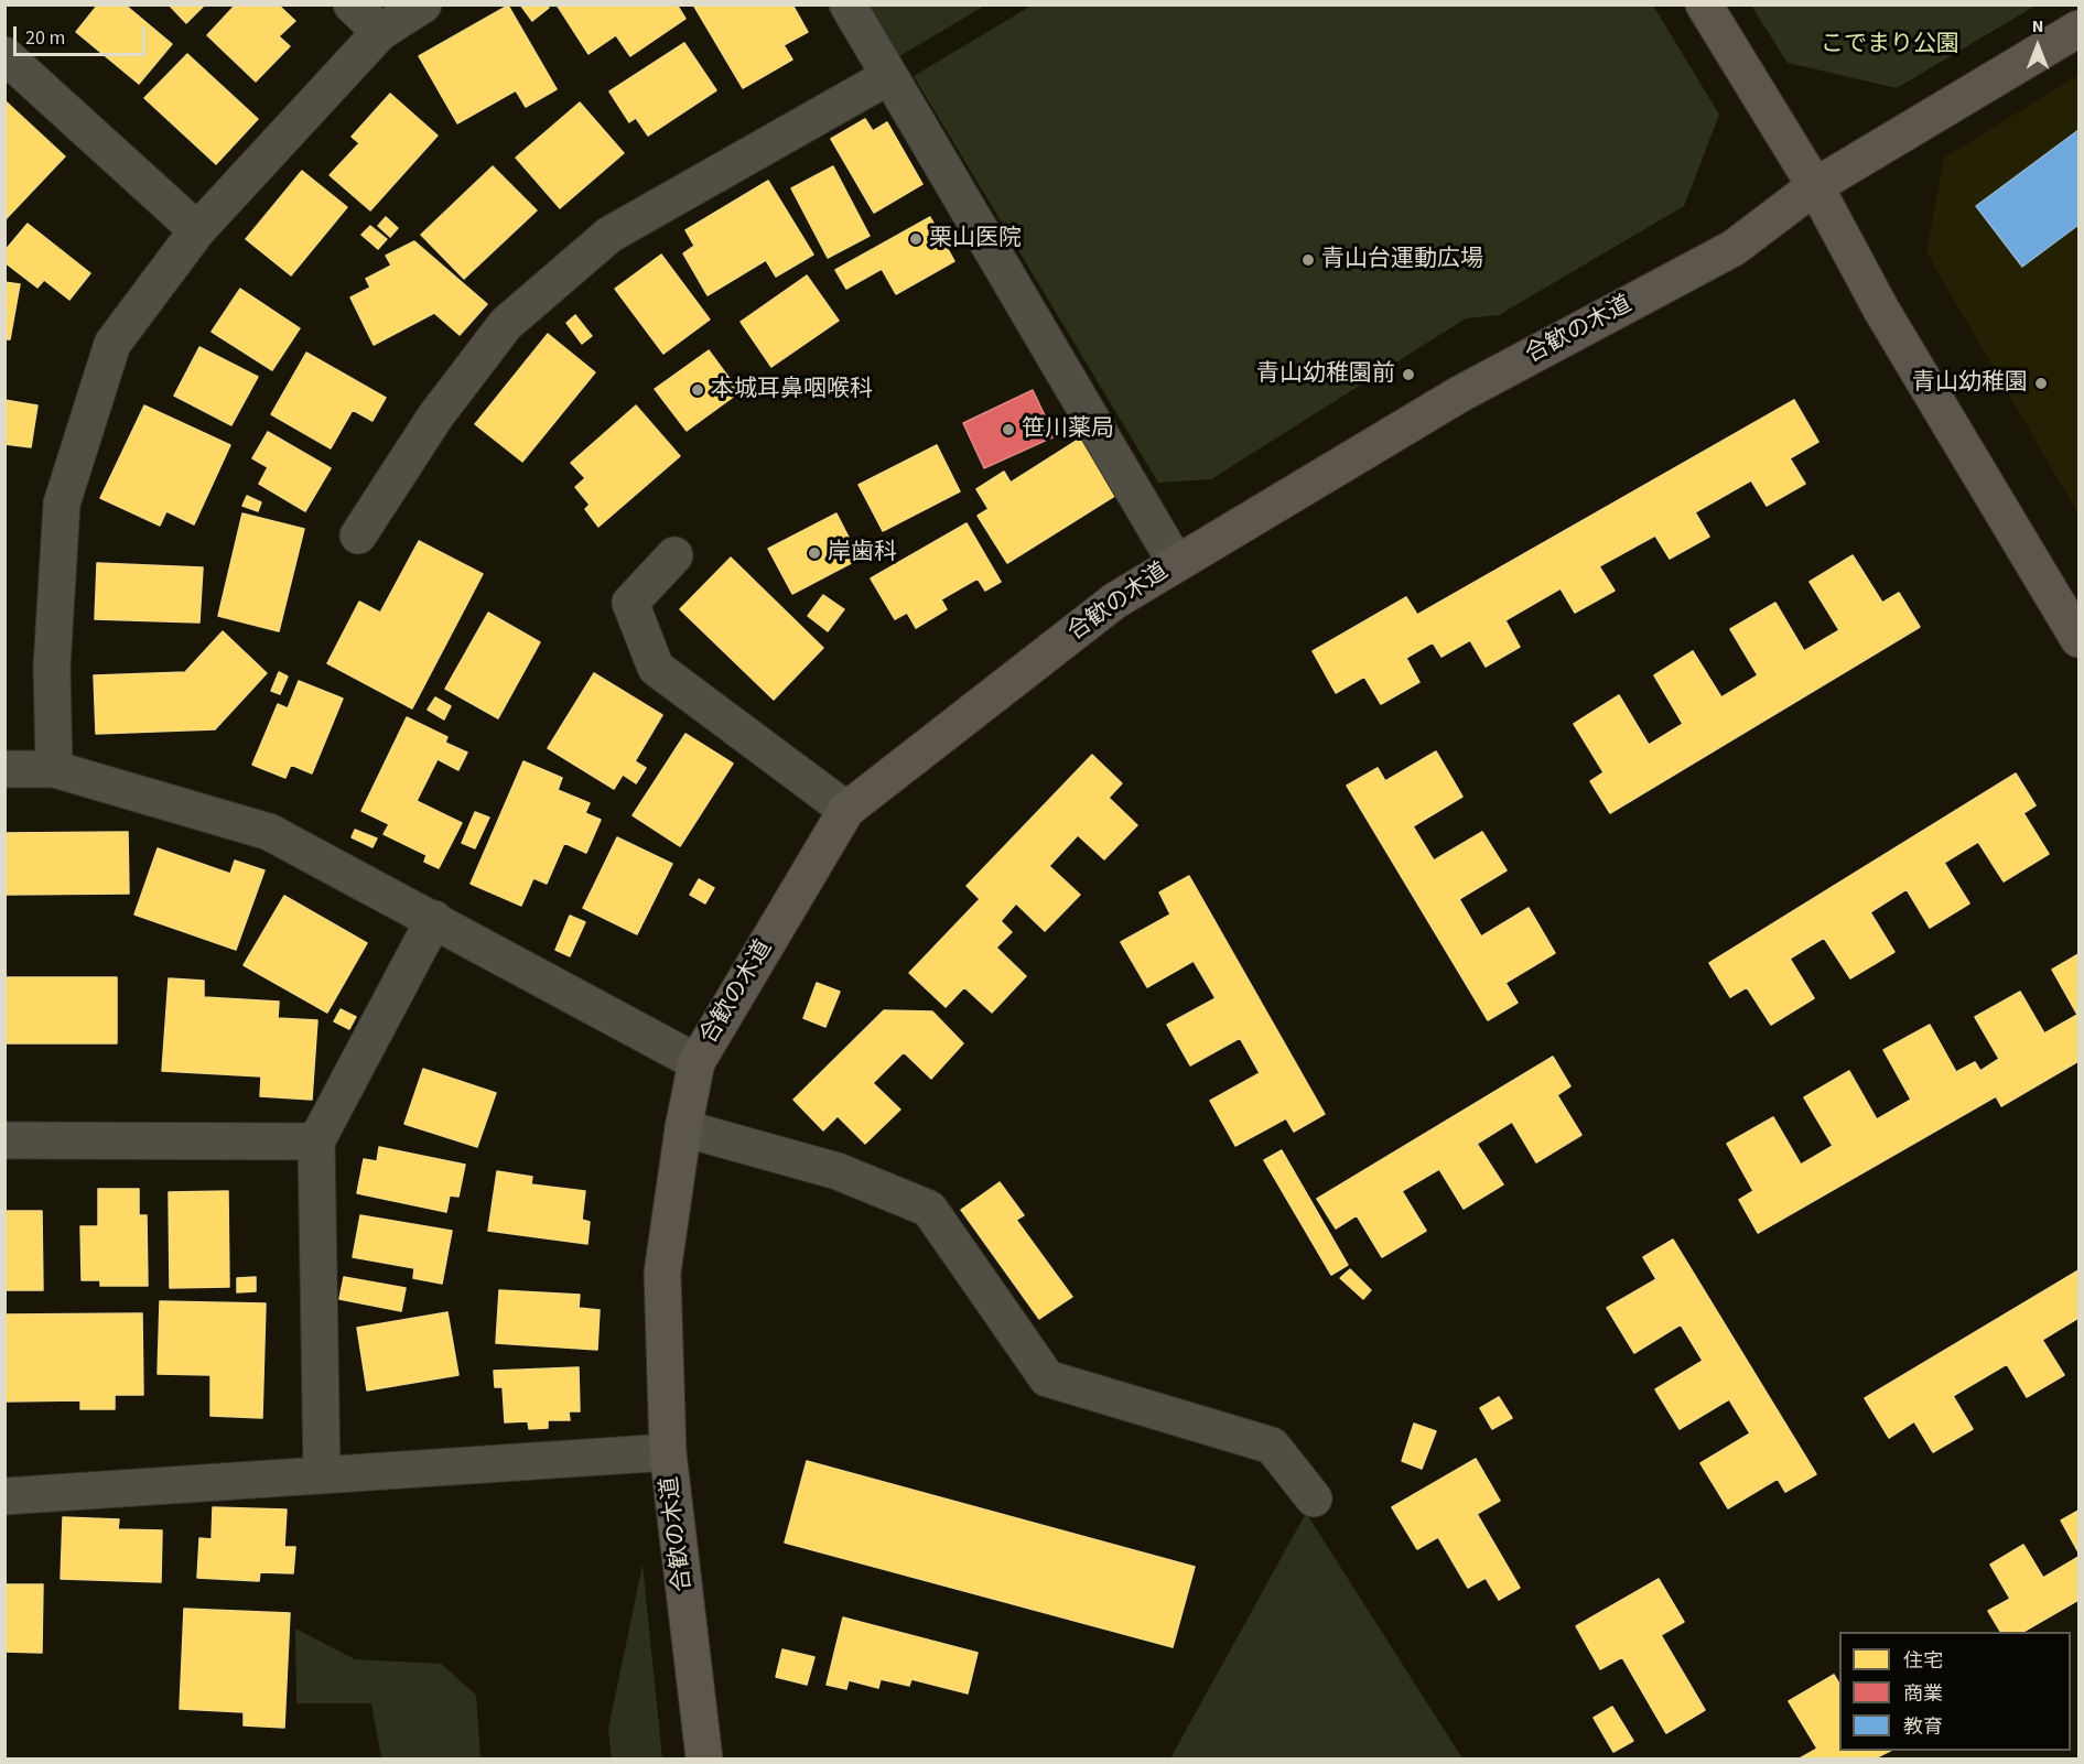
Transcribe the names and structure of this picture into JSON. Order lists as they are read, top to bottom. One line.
{"streets":{"street":["合歓の木道"]},"parks":["こでまり公園"],"places":["栗山医院","青山台運動広場","青山幼稚園前","青山幼稚園","本城耳鼻咽喉科","笹川薬局","岸歯科"],"legend":["住宅","商業","教育"],"scale_bar":"20 m","north":"top"}
